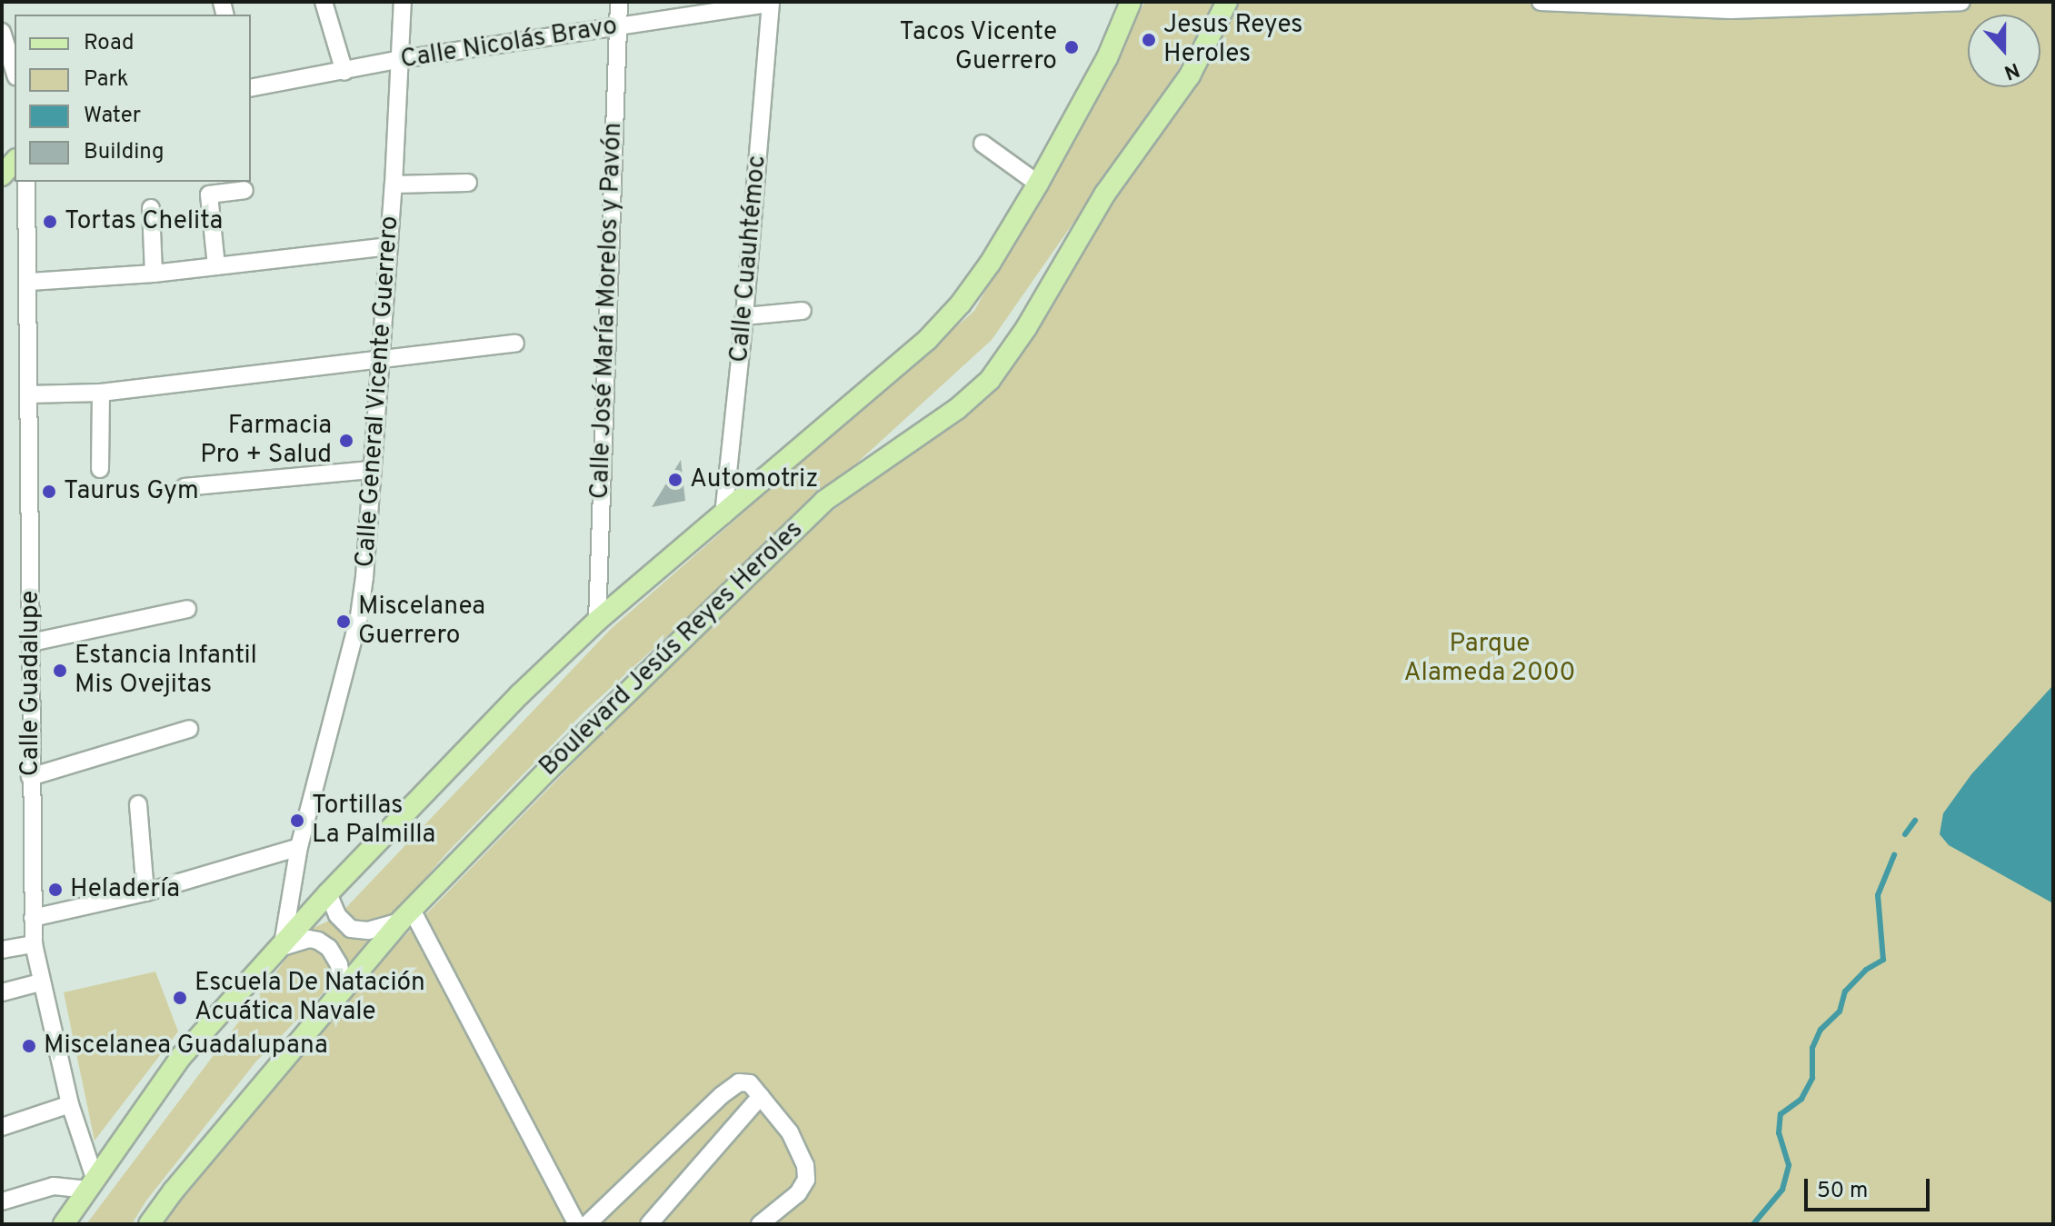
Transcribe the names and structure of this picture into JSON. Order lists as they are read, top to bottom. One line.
{"streets":{"main road":["Boulevard Jesús Reyes Heroles"],"street":["Calle Nicolás Bravo","Calle Cuauhtémoc","Calle José María Morelos y Pavón","Calle General Vicente Guerrero","Calle Guadalupe"]},"crossings":[["Calle Nicolás Bravo","Calle Cuauhtémoc"],["Calle Nicolás Bravo","Calle José María Morelos y Pavón"],["Calle Nicolás Bravo","Calle General Vicente Guerrero"]],"parks":["Parque Alameda 2000"],"places":["Jesus Reyes Heroles","Tacos Vicente Guerrero","Tortas Chelita","Farmacia Pro + Salud","Automotriz","Taurus Gym","Miscelanea Guerrero","Estancia Infantil Mis Ovejitas","Tortillas La Palmilla","Heladería","Escuela De Natación Acuática Navale","Miscelanea Guadalupana"],"legend":["Road","Park","Water","Building"],"scale_bar":"50 m","north":"bottom"}
